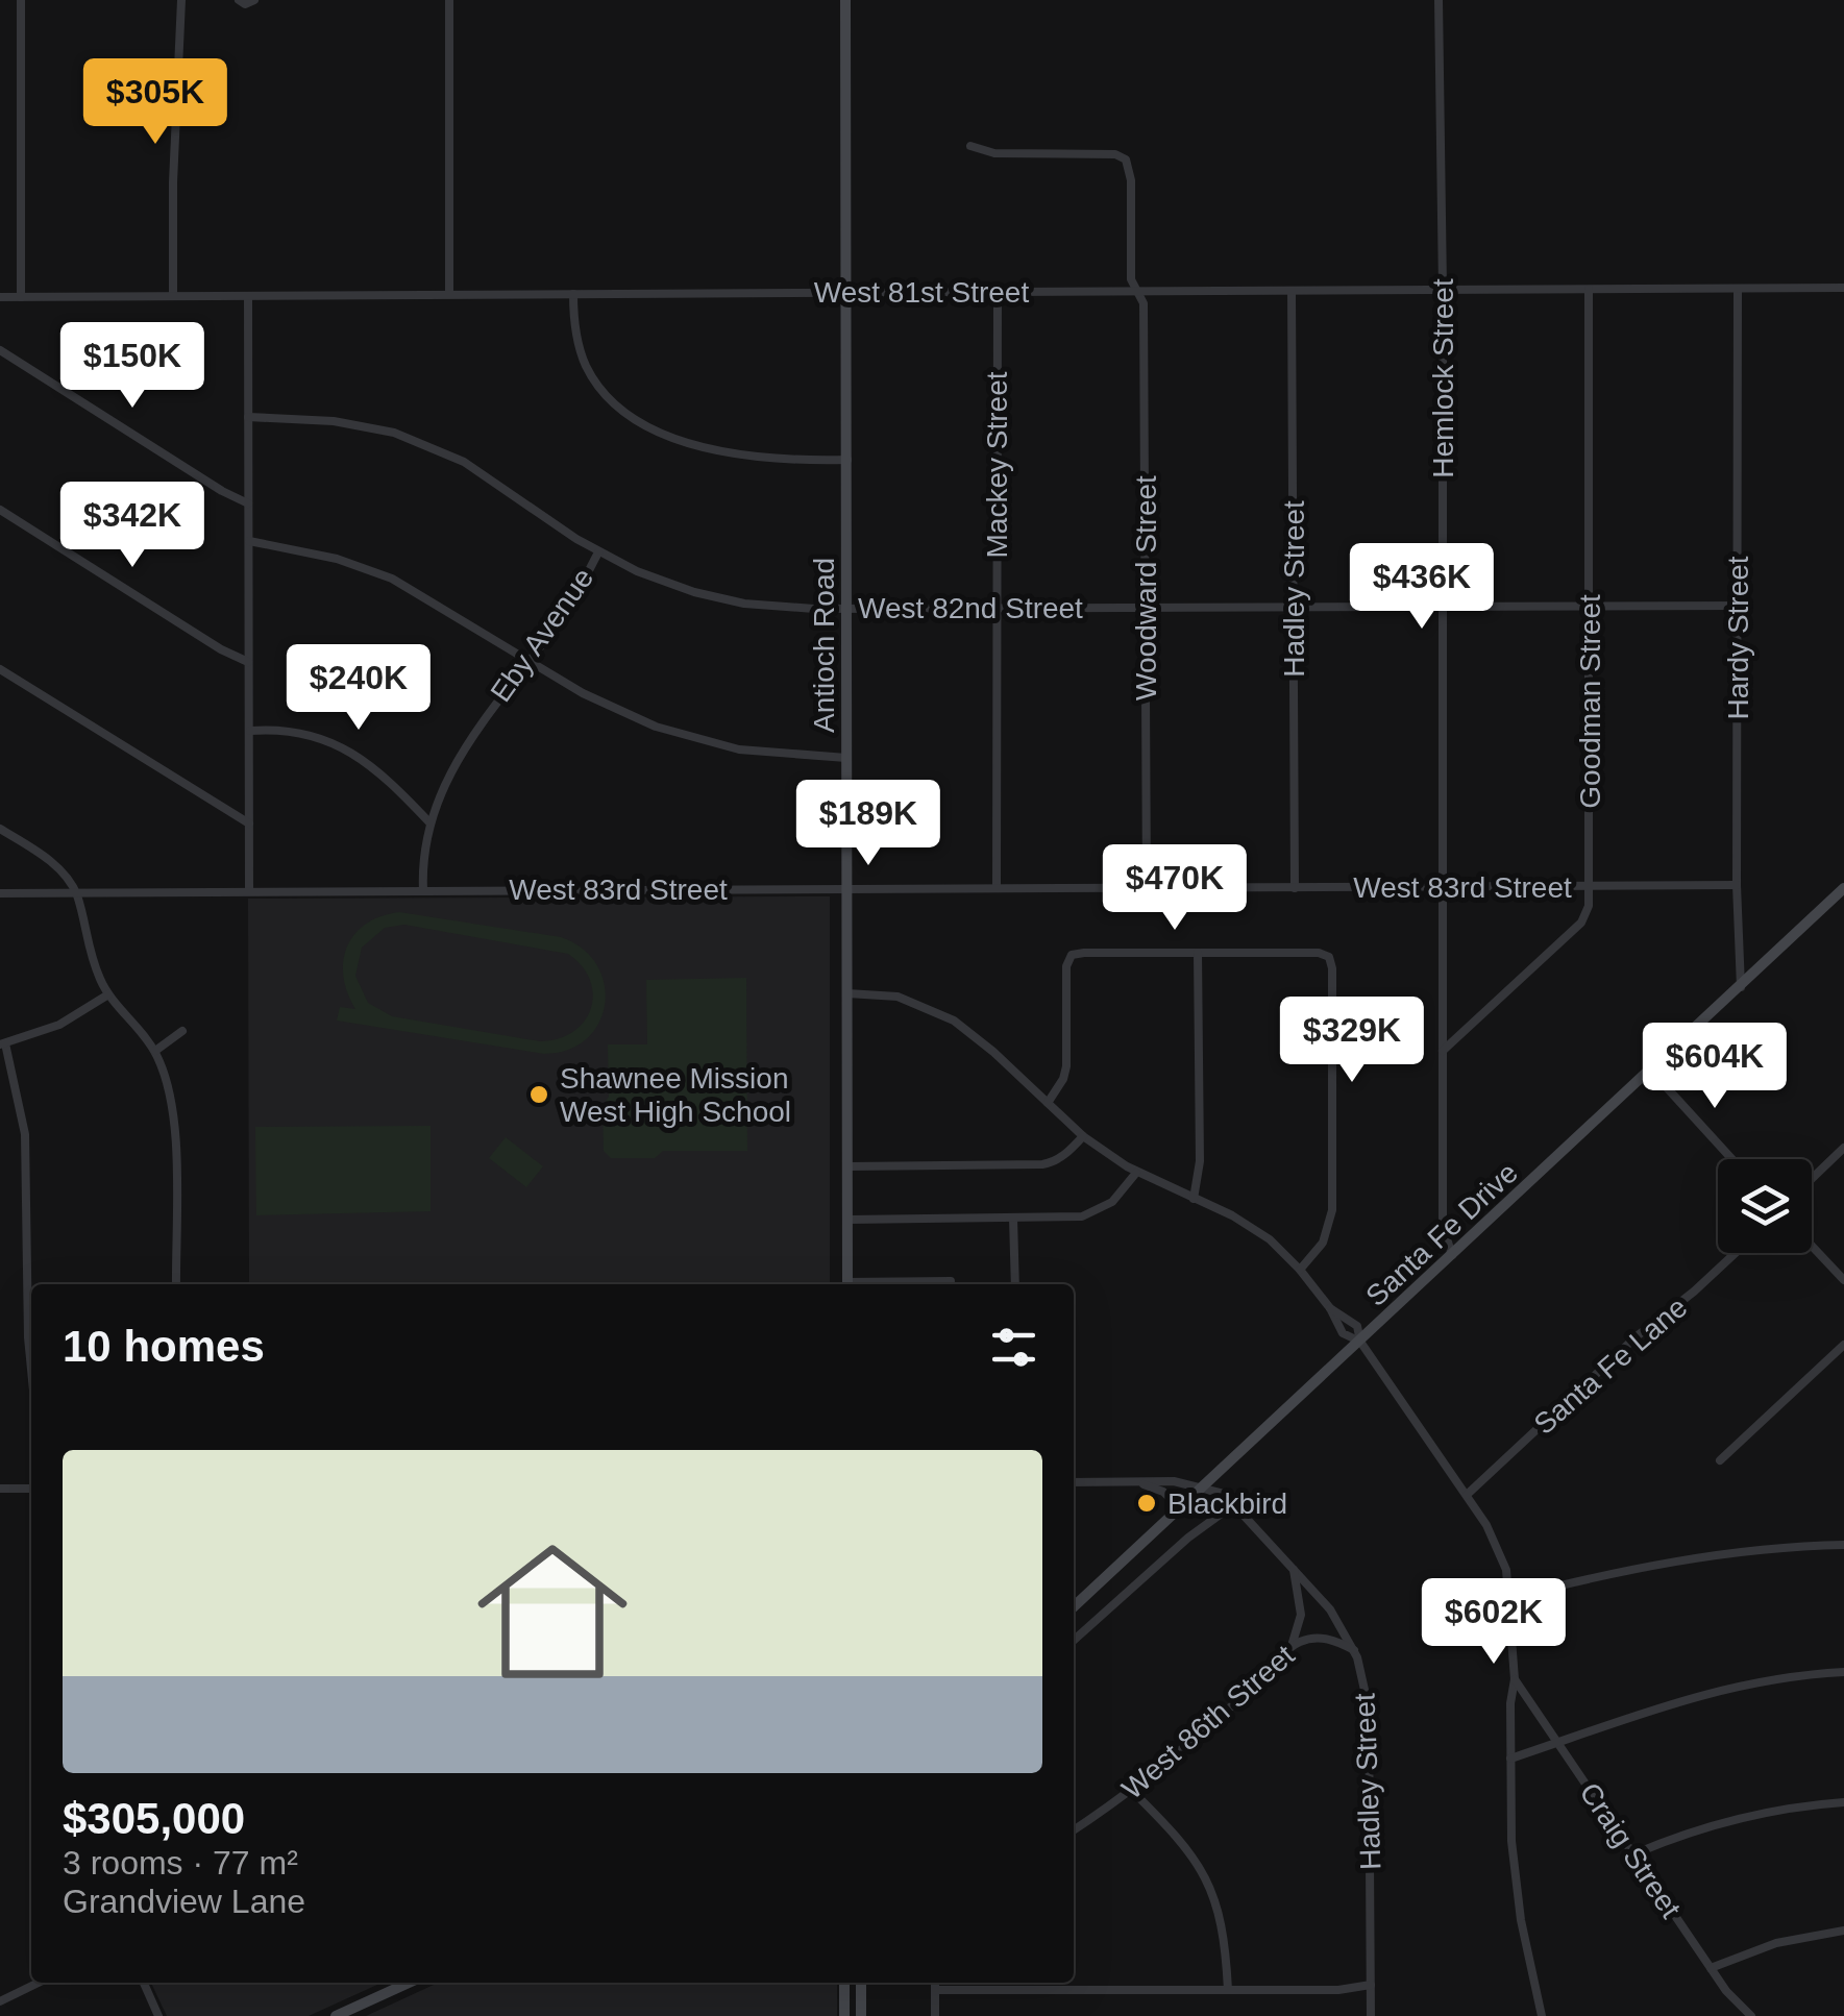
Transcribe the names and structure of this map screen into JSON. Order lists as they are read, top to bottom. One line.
{"streets":{"main road":["Antioch Road","Santa Fe Drive"],"street":["West 81st Street","Hemlock Street","Mackey Street","Woodward Street","Hadley Street","West 82nd Street","Eby Avenue","Hardy Street","Goodman Street","West 83rd Street","Santa Fe Lane","West 86th Street","Craig Street"]},"crossings":[["West 81st Street","Hemlock Street"],["West 81st Street","Mackey Street"],["West 81st Street","Woodward Street"],["West 81st Street","Hadley Street"],["West 81st Street","Hardy Street"],["West 81st Street","Antioch Road"],["West 81st Street","Goodman Street"],["Hemlock Street","West 82nd Street"],["Hemlock Street","Goodman Street"],["Hemlock Street","West 83rd Street"],["Hemlock Street","Santa Fe Drive"],["Mackey Street","West 82nd Street"],["Mackey Street","West 83rd Street"],["Woodward Street","West 82nd Street"],["Woodward Street","West 83rd Street"],["Hadley Street","West 82nd Street"],["Hadley Street","West 83rd Street"],["Hadley Street","Santa Fe Drive"],["Hadley Street","West 86th Street"],["West 82nd Street","Eby Avenue"],["West 82nd Street","Hardy Street"],["West 82nd Street","Antioch Road"],["West 82nd Street","Goodman Street"],["Eby Avenue","West 83rd Street"],["Hardy Street","West 83rd Street"],["Hardy Street","Santa Fe Drive"],["Antioch Road","West 83rd Street"],["Goodman Street","West 83rd Street"]],"places":["Shawnee Mission West High School","Blackbird"],"page":{"price":["$305K","$150K","$342K","$436K","$240K","$189K","$470K","$329K","$604K","$602K"],"heading":"10 homes","list":[{"name":"$305,000","note":"3 rooms · 77 m² · Grandview Lane"}]}}
